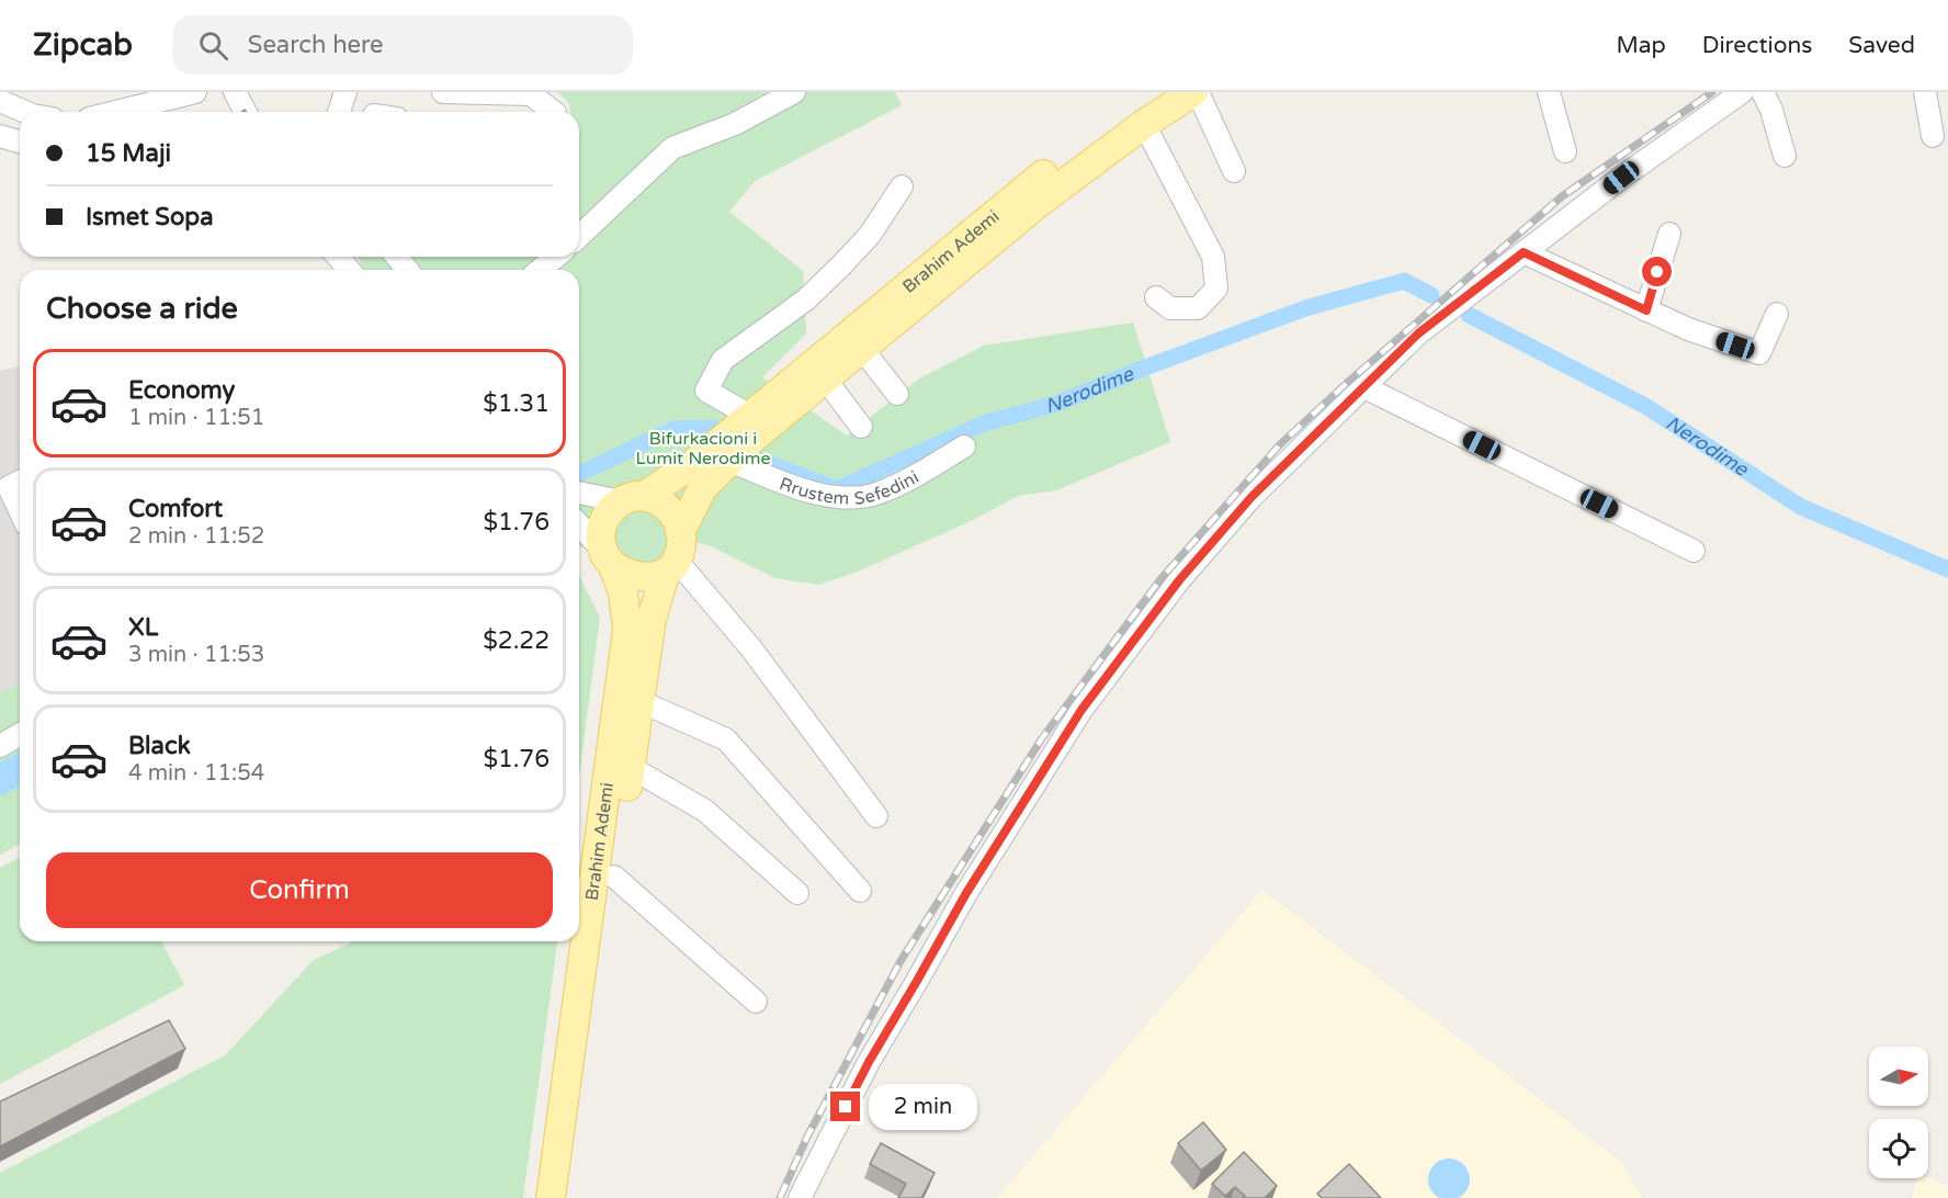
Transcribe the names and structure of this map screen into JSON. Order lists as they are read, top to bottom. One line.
{"streets":{"main road":["Brahim Ademi"],"street":["Rrustem Sefedini"]},"crossings":[["Brahim Ademi","Rrustem Sefedini"]],"water":["Nerodime"],"parks":["Bifurkacioni i Lumit Nerodime"],"north":"right","page":{"header":"Zipcab","search":"Search here","nav":["Map","Directions","Saved"],"banner":["15 Maji","Ismet Sopa"],"heading":"Choose a ride","list":[{"name":"Economy","note":"1 min · 11:51","value":"$1.31"},{"name":"Comfort","note":"2 min · 11:52","value":"$1.76"},{"name":"XL","note":"3 min · 11:53","value":"$2.22"},{"name":"Black","note":"4 min · 11:54","value":"$1.76"}],"buttons":"Confirm","bubble":"2 min"}}
